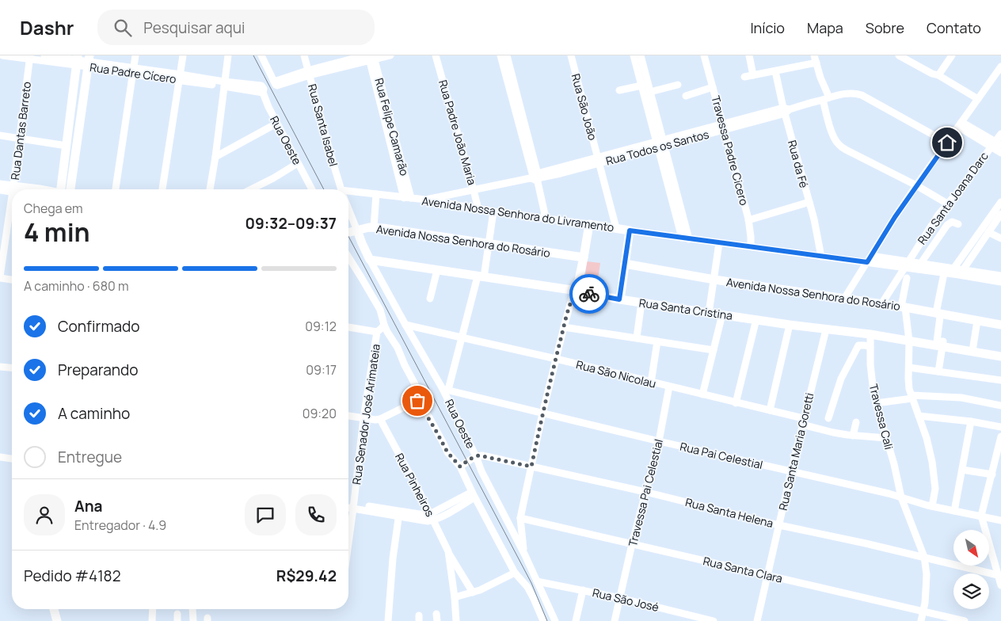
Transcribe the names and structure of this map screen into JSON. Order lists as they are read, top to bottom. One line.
{"streets":{"main road":["Rua Oeste","Avenida Nossa Senhora do Livramento","Avenida Nossa Senhora do Rosário","Rua Santa Cristina"],"street":["Rua Padre Cícero","Rua São João","Rua Santa Isabel","Rua Felipe Camarão","Rua Dantas Barreto","Rua Padre João Maria","Rua Todos os Santos","Travessa Padre Cicero","Rua da Fé","Rua Santa Joana Darc","Rua São Nicolau","Rua Senador José Arimateia","Travessa Cali","Rua Santa Maria Goretti","Rua Pai Celestial","Rua Pinheiros","Travessa Pai Celestial","Rua Santa Helena","Rua Santa Clara","Rua São José"]},"crossings":[["Rua Padre Cícero","Rua Dantas Barreto"],["Rua Padre Cícero","Rua Oeste"],["Rua São João","Rua Todos os Santos"],["Rua São João","Avenida Nossa Senhora do Livramento"],["Rua Santa Isabel","Rua Oeste"],["Rua Santa Isabel","Avenida Nossa Senhora do Rosário"],["Rua Felipe Camarão","Avenida Nossa Senhora do Livramento"],["Rua Padre João Maria","Rua Todos os Santos"],["Rua Padre João Maria","Avenida Nossa Senhora do Livramento"],["Rua Oeste","Avenida Nossa Senhora do Rosário"],["Rua Oeste","Rua Santa Cristina"],["Rua Oeste","Rua São Nicolau"],["Rua Oeste","Rua Senador José Arimateia"],["Rua Oeste","Rua Pai Celestial"],["Rua Oeste","Rua Santa Helena"],["Rua Oeste","Rua São José"],["Rua Todos os Santos","Travessa Padre Cicero"],["Rua Todos os Santos","Rua da Fé"],["Rua Todos os Santos","Avenida Nossa Senhora do Livramento"],["Travessa Padre Cicero","Avenida Nossa Senhora do Livramento"],["Rua da Fé","Avenida Nossa Senhora do Livramento"],["Rua Santa Joana Darc","Avenida Nossa Senhora do Livramento"],["Rua Santa Joana Darc","Avenida Nossa Senhora do Rosário"],["Rua Santa Cristina","Travessa Cali"],["Rua Santa Cristina","Rua Santa Maria Goretti"],["Rua São Nicolau","Travessa Cali"],["Rua São Nicolau","Rua Santa Maria Goretti"],["Rua São Nicolau","Travessa Pai Celestial"],["Travessa Cali","Rua Pai Celestial"],["Travessa Cali","Rua Santa Helena"],["Travessa Cali","Rua Santa Clara"],["Rua Santa Maria Goretti","Rua Pai Celestial"],["Rua Santa Maria Goretti","Rua Santa Helena"],["Rua Santa Maria Goretti","Rua Santa Clara"],["Rua Pai Celestial","Travessa Pai Celestial"],["Travessa Pai Celestial","Rua Santa Helena"],["Travessa Pai Celestial","Rua Santa Clara"],["Travessa Pai Celestial","Rua São José"]],"north":"bottom right","page":{"header":"Dashr","search":"Pesquisar aqui","nav":["Início","Mapa","Sobre","Contato"],"heading":["4 min","Chega em","09:32–09:37"],"panel":["Ana","Entregador · 4.9","Pedido #4182","R$29.42"],"bar":"A caminho · 680 m","list":[["Confirmado","09:12"],["Preparando","09:17"],["A caminho","09:20"],"Entregue"]}}
